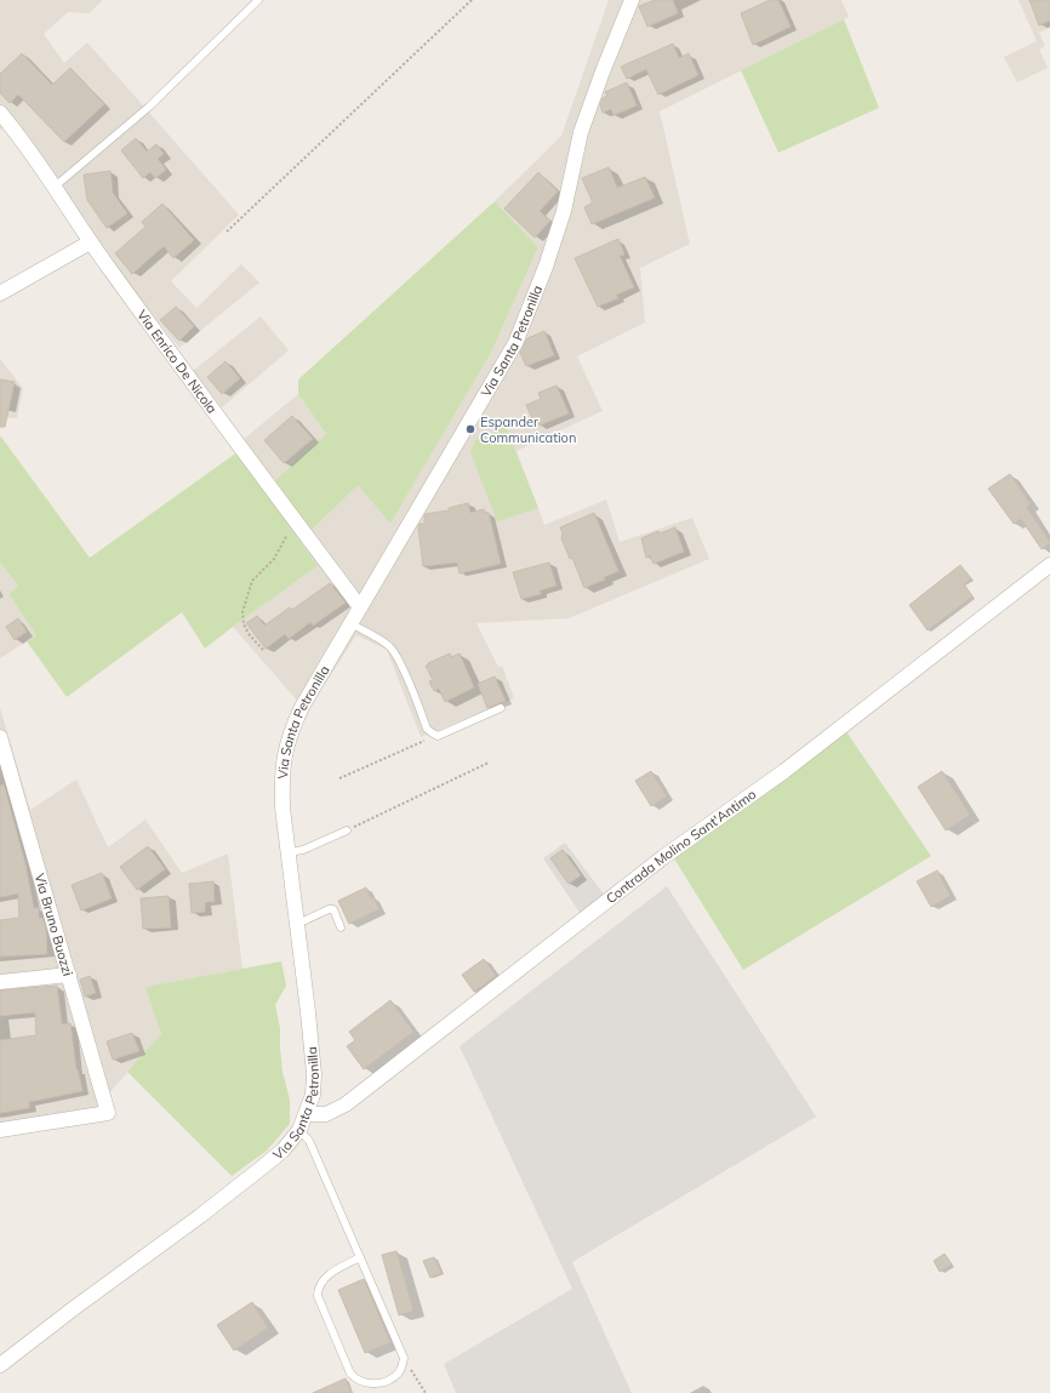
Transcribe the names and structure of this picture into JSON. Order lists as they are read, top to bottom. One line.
{"streets":{"street":["Via Santa Petronilla","Via Enrico De Nicola","Contrada Molino Sant'Antimo","Via Bruno Buozzi"]},"crossings":[["Via Santa Petronilla","Via Enrico De Nicola"],["Via Santa Petronilla","Contrada Molino Sant'Antimo"]],"places":["Espander Communication"]}
